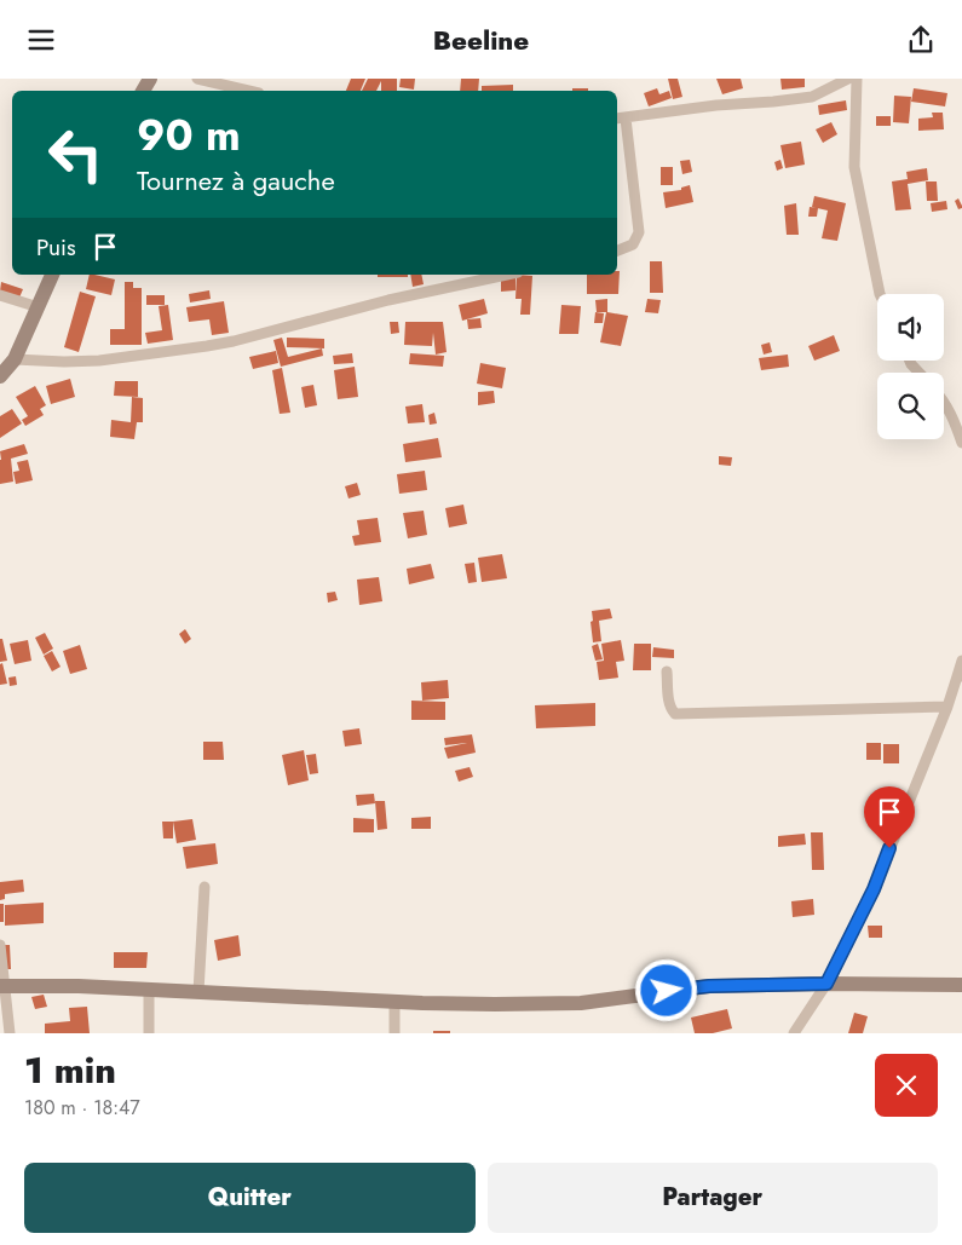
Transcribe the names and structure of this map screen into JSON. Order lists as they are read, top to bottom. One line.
{"page":{"header":"Beeline","turn":["90 m","Tournez à gauche"],"then":"Puis","heading":["1 min","180 m · 18:47"],"buttons":["Quitter","Partager"]}}
